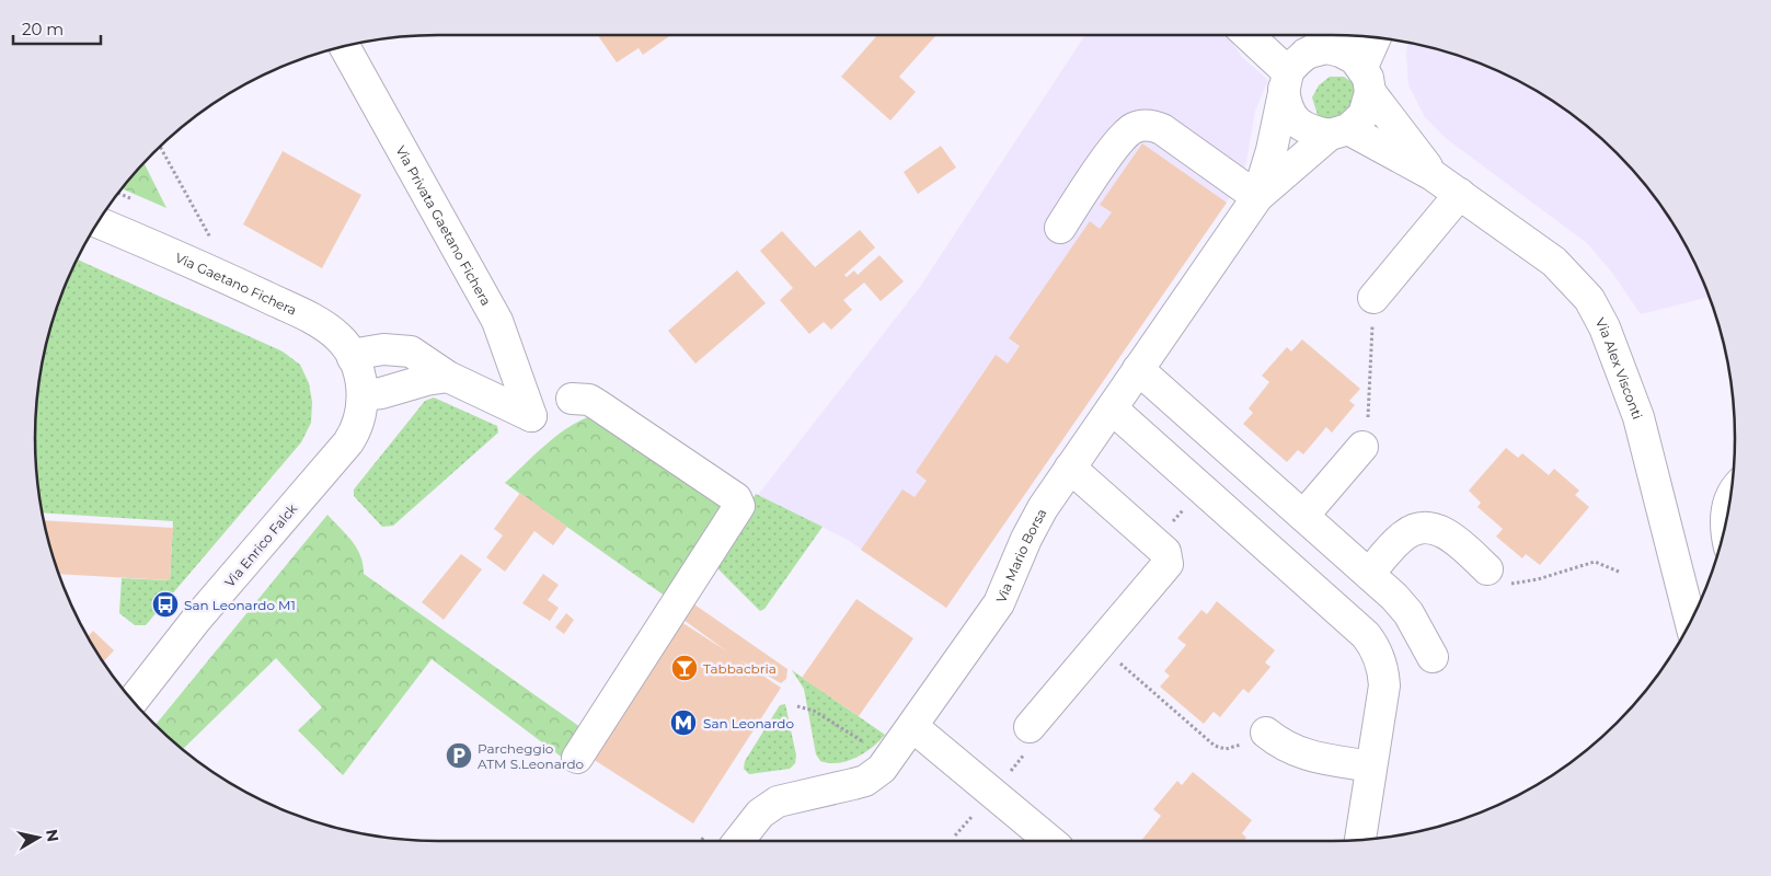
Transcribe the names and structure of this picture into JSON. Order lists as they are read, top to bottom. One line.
{"streets":{"street":["Via Privata Gaetano Fichera","Via Gaetano Fichera","Via Alex Visconti","Via Enrico Falck","Via Mario Borsa"]},"crossings":[["Via Gaetano Fichera","Via Enrico Falck"],["Via Alex Visconti","Via Mario Borsa"]],"places":{"bus stop":["San Leonardo M1"],"bar":["Tabbacbria"],"metro station":["San Leonardo"],"parking":["Parcheggio ATM S.Leonardo"]},"scale_bar":"20 m","north":"right"}
